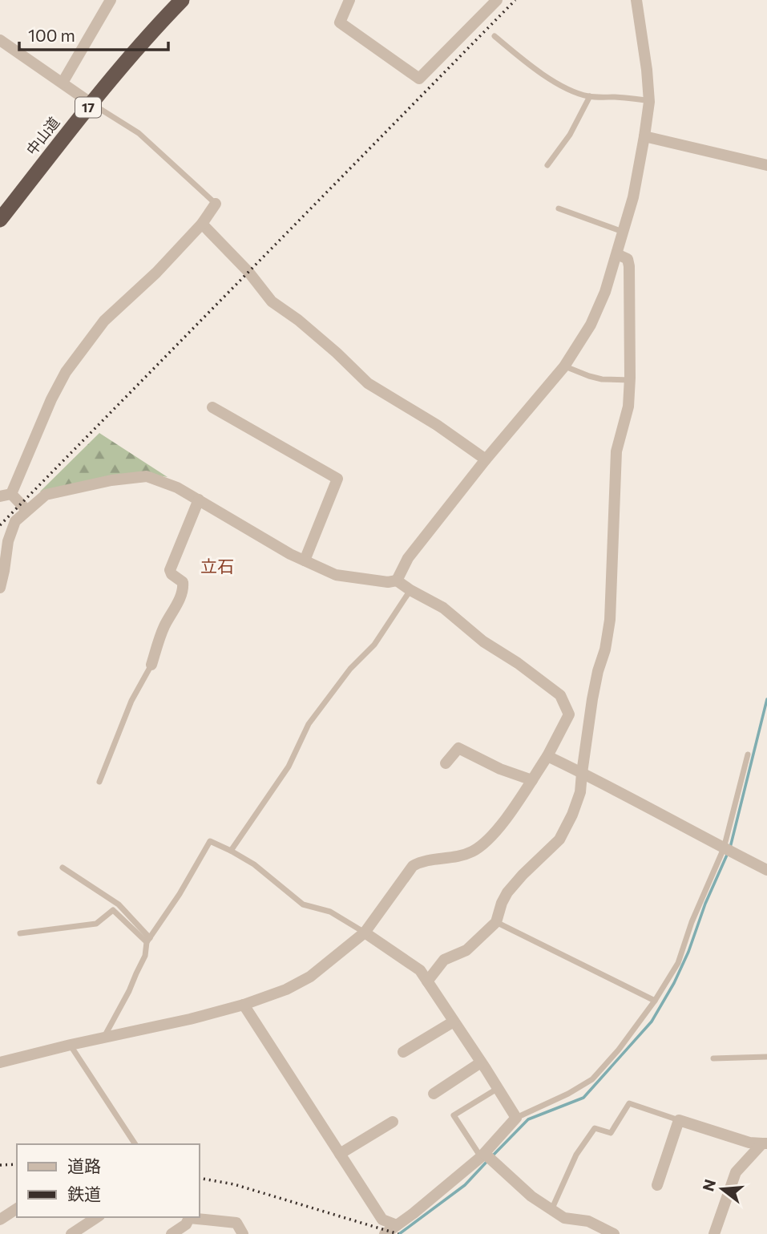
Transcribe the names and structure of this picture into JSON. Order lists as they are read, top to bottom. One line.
{"streets":{"highway":["17","中山道"]},"districts":["立石"],"legend":["道路","鉄道"],"scale_bar":"100 m","north":"left"}
